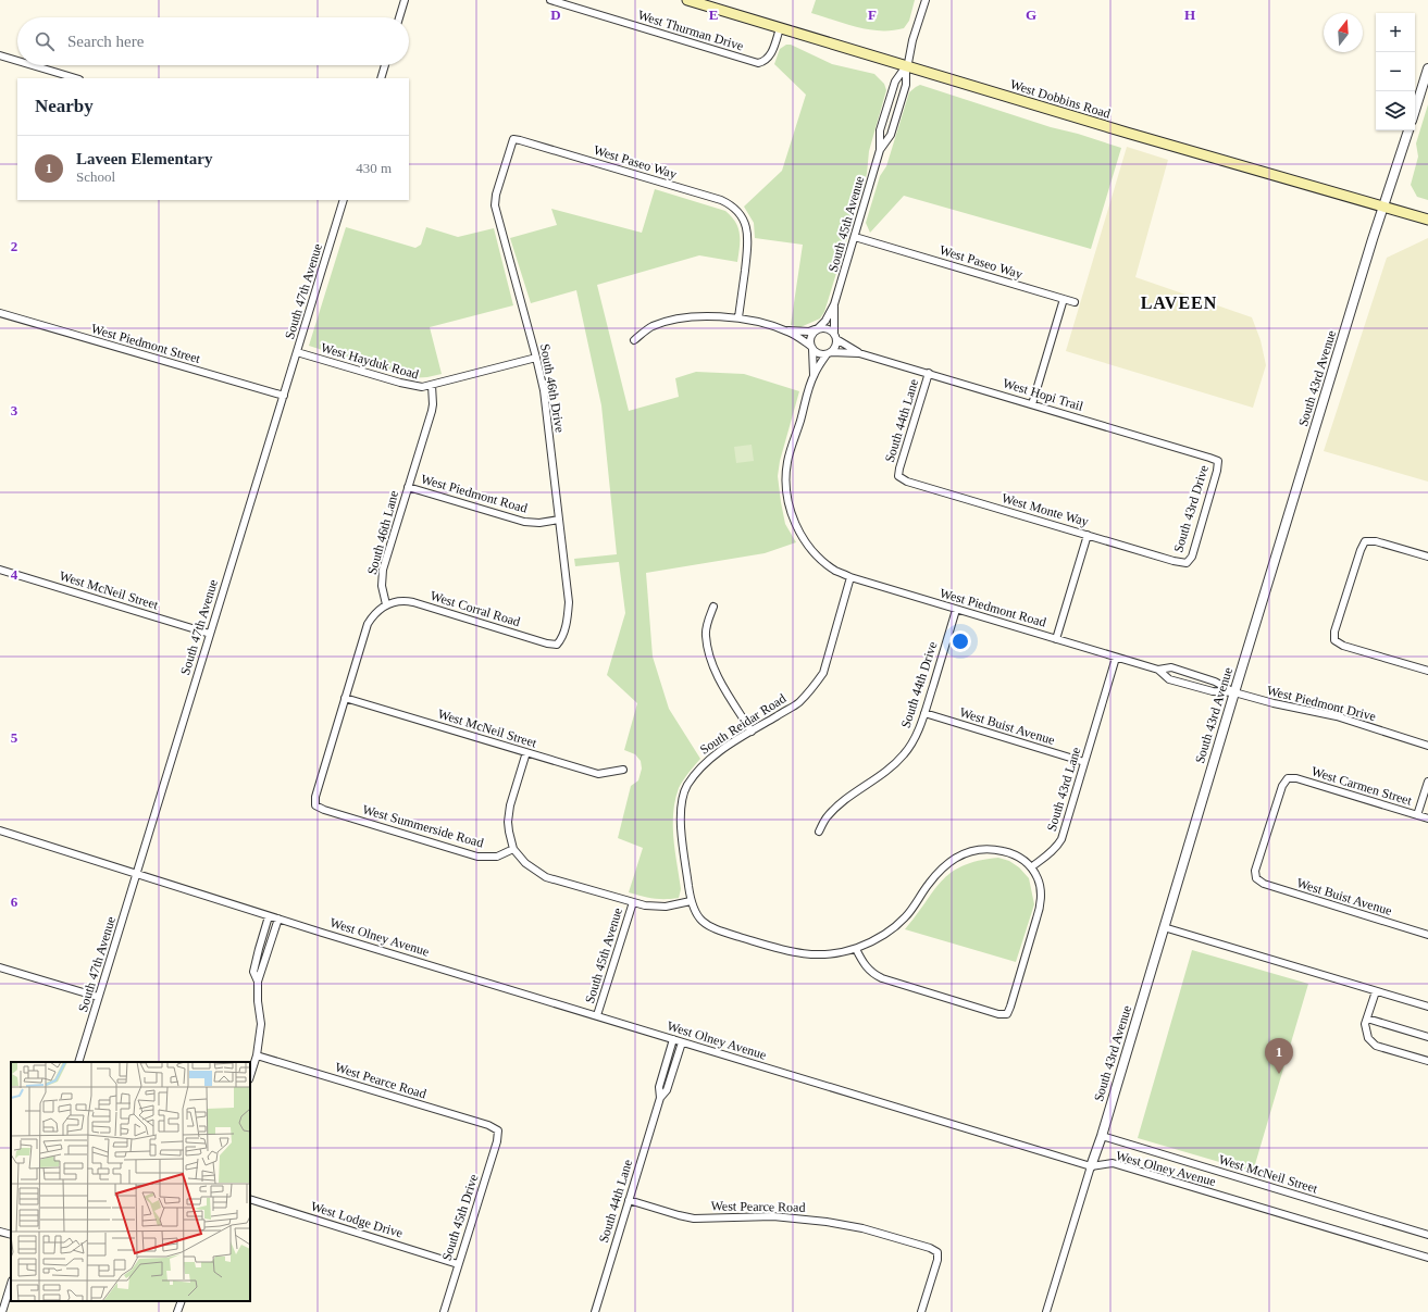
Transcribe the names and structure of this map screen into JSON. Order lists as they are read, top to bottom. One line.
{"streets":{"main road":["West Dobbins Road"],"street":["West Thurman Drive","West Paseo Way","South 45th Avenue","South 47th Avenue","West Piedmont Street","West Hayduk Road","South 43rd Avenue","South 46th Drive","West Hopi Trail","South 44th Lane","West Piedmont Road","South 43rd Drive","West Monte Way","South 46th Lane","West McNeil Street","West Corral Road","South 44th Drive","West Piedmont Drive","South Reidar Road","West Buist Avenue","West Carmen Street","South 43rd Lane","West Summerside Road","West Olney Avenue","West Pearce Road","South 45th Drive","West Lodge Drive"]},"crossings":[["West Thurman Drive","West Dobbins Road"],["West Dobbins Road","South 45th Avenue"],["West Dobbins Road","South 43rd Avenue"],["West Paseo Way","South 45th Avenue"],["West Paseo Way","South 46th Drive"],["West Paseo Way","West Hopi Trail"],["South 45th Avenue","West Hopi Trail"],["South 45th Avenue","West Olney Avenue"],["South 47th Avenue","West Piedmont Street"],["South 47th Avenue","West Hayduk Road"],["South 47th Avenue","West McNeil Street"],["South 47th Avenue","West Olney Avenue"],["West Hayduk Road","South 46th Drive"],["West Hayduk Road","South 46th Lane"],["South 43rd Avenue","West McNeil Street"],["South 43rd Avenue","West Piedmont Drive"],["South 43rd Avenue","West Olney Avenue"],["South 46th Drive","West Piedmont Road"],["South 46th Drive","West Corral Road"],["West Hopi Trail","South 44th Lane"],["West Hopi Trail","South 43rd Drive"],["South 44th Lane","West Monte Way"],["South 44th Lane","West Olney Avenue"],["South 44th Lane","West Pearce Road"],["West Piedmont Road","South 46th Lane"],["West Piedmont Road","South 44th Drive"],["West Piedmont Road","West Piedmont Drive"],["West Piedmont Road","South Reidar Road"],["West Piedmont Road","South 43rd Lane"],["South 43rd Drive","West Monte Way"],["South 46th Lane","West Corral Road"],["West McNeil Street","West Summerside Road"],["South 44th Drive","West Buist Avenue"],["West Buist Avenue","West Carmen Street"],["West Buist Avenue","South 43rd Lane"],["West Pearce Road","South 45th Drive"],["South 45th Drive","West Lodge Drive"]],"districts":["LAVEEN"],"north":"top","page":{"map_buttons":["+","−"],"search":"Search here","heading":"Nearby","list":[{"mark":"1","name":"Laveen Elementary","note":"School","value":"430 m"}],"pins":"1"},"grid":{"columns":["D","E","F","G","H"],"rows":["2","3","4","5","6"]}}
